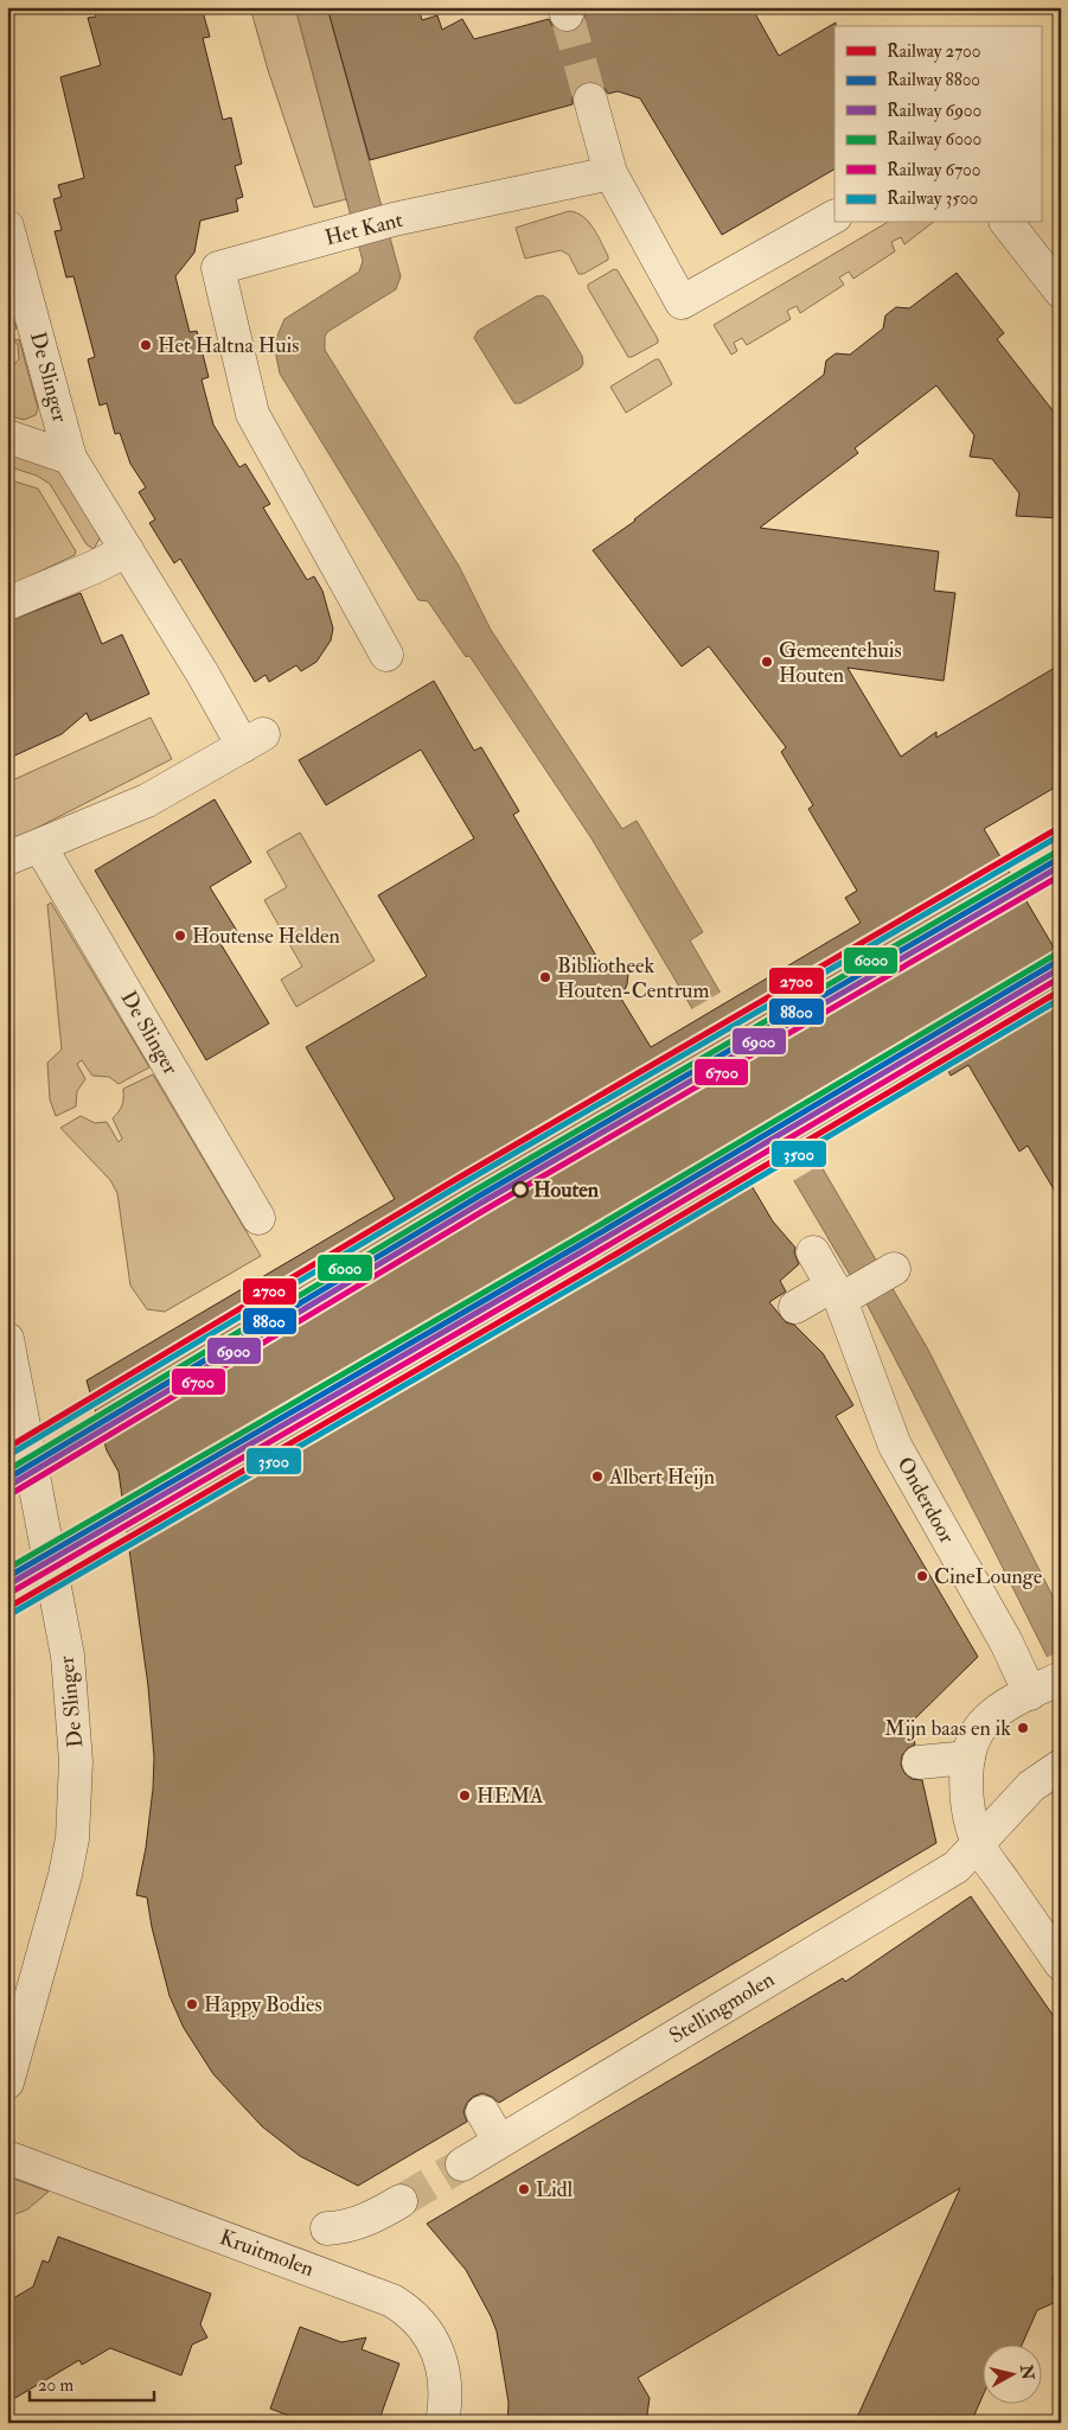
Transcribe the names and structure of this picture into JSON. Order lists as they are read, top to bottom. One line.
{"streets":{"street":["Het Kant","De Slinger","Onderdoor","Stellingmolen","Kruitmolen"]},"places":["Het Haltna Huis","Gemeentehuis Houten","Houtense Helden","Bibliotheek Houten-Centrum","Houten","Albert Heijn","CineLounge","Mijn baas en ik","HEMA","Happy Bodies","Lidl"],"lines":["rail line 2700","rail line 3500","rail line 6000","rail line 8800","rail line 6900","rail line 6700"],"legend":["Railway 2700","Railway 8800","Railway 6900","Railway 6000","Railway 6700","Railway 3500"],"scale_bar":"20 m","north":"right"}
